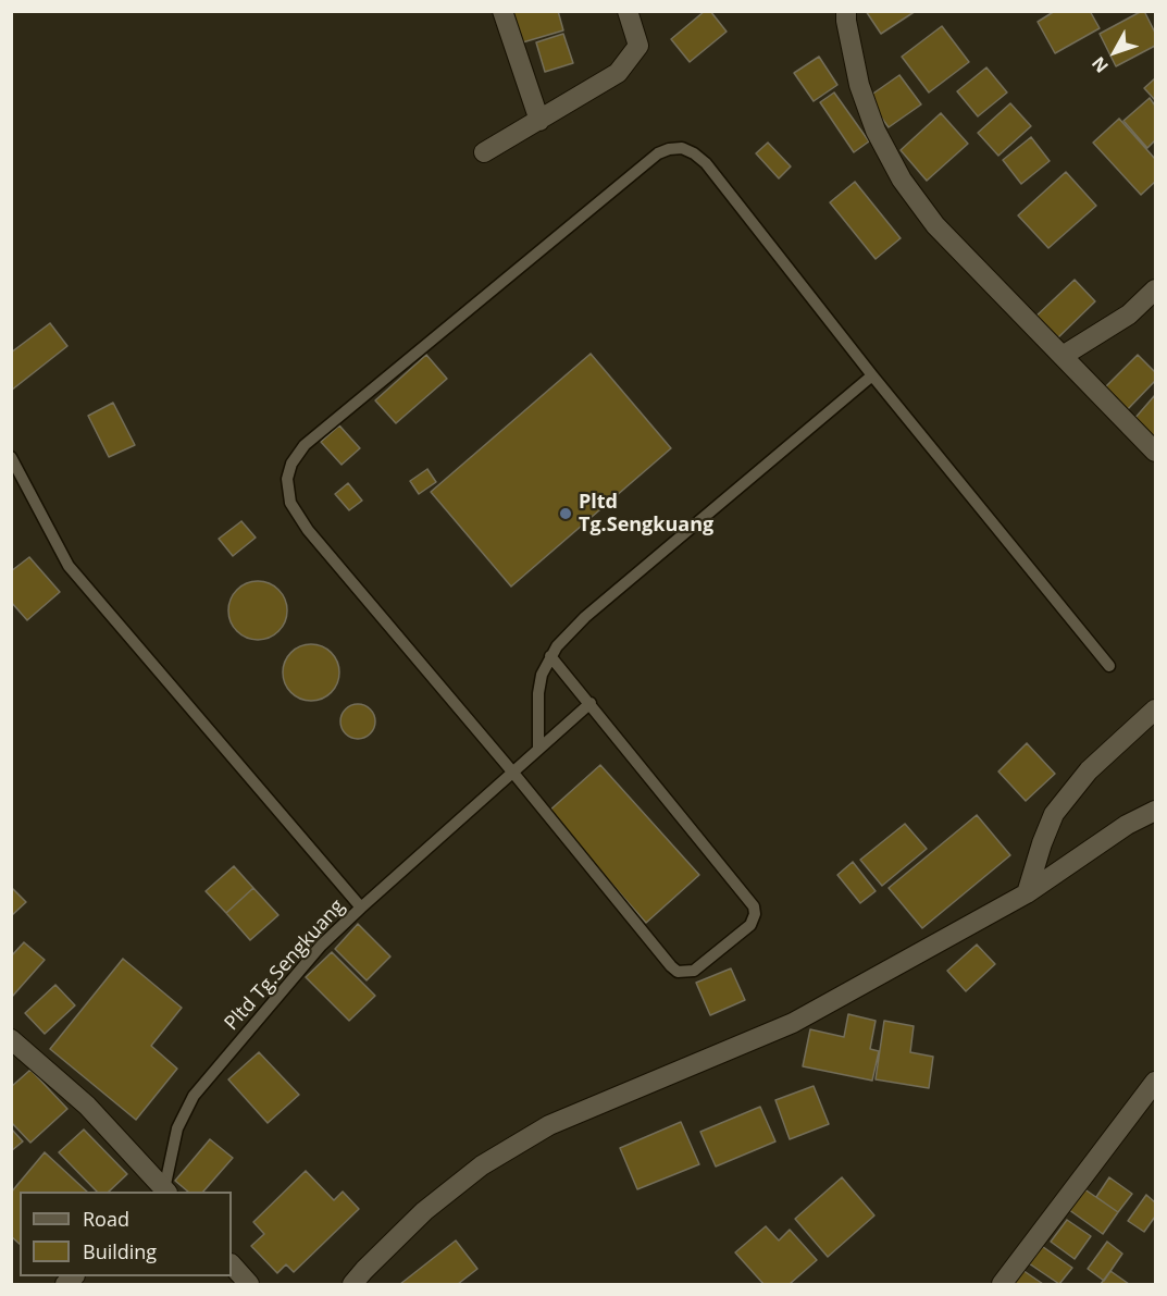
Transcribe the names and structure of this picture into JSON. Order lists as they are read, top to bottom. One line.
{"streets":{"lane":["Pltd Tg.Sengkuang"]},"places":["Pltd Tg.Sengkuang"],"legend":["Road","Building"],"north":"bottom left"}
